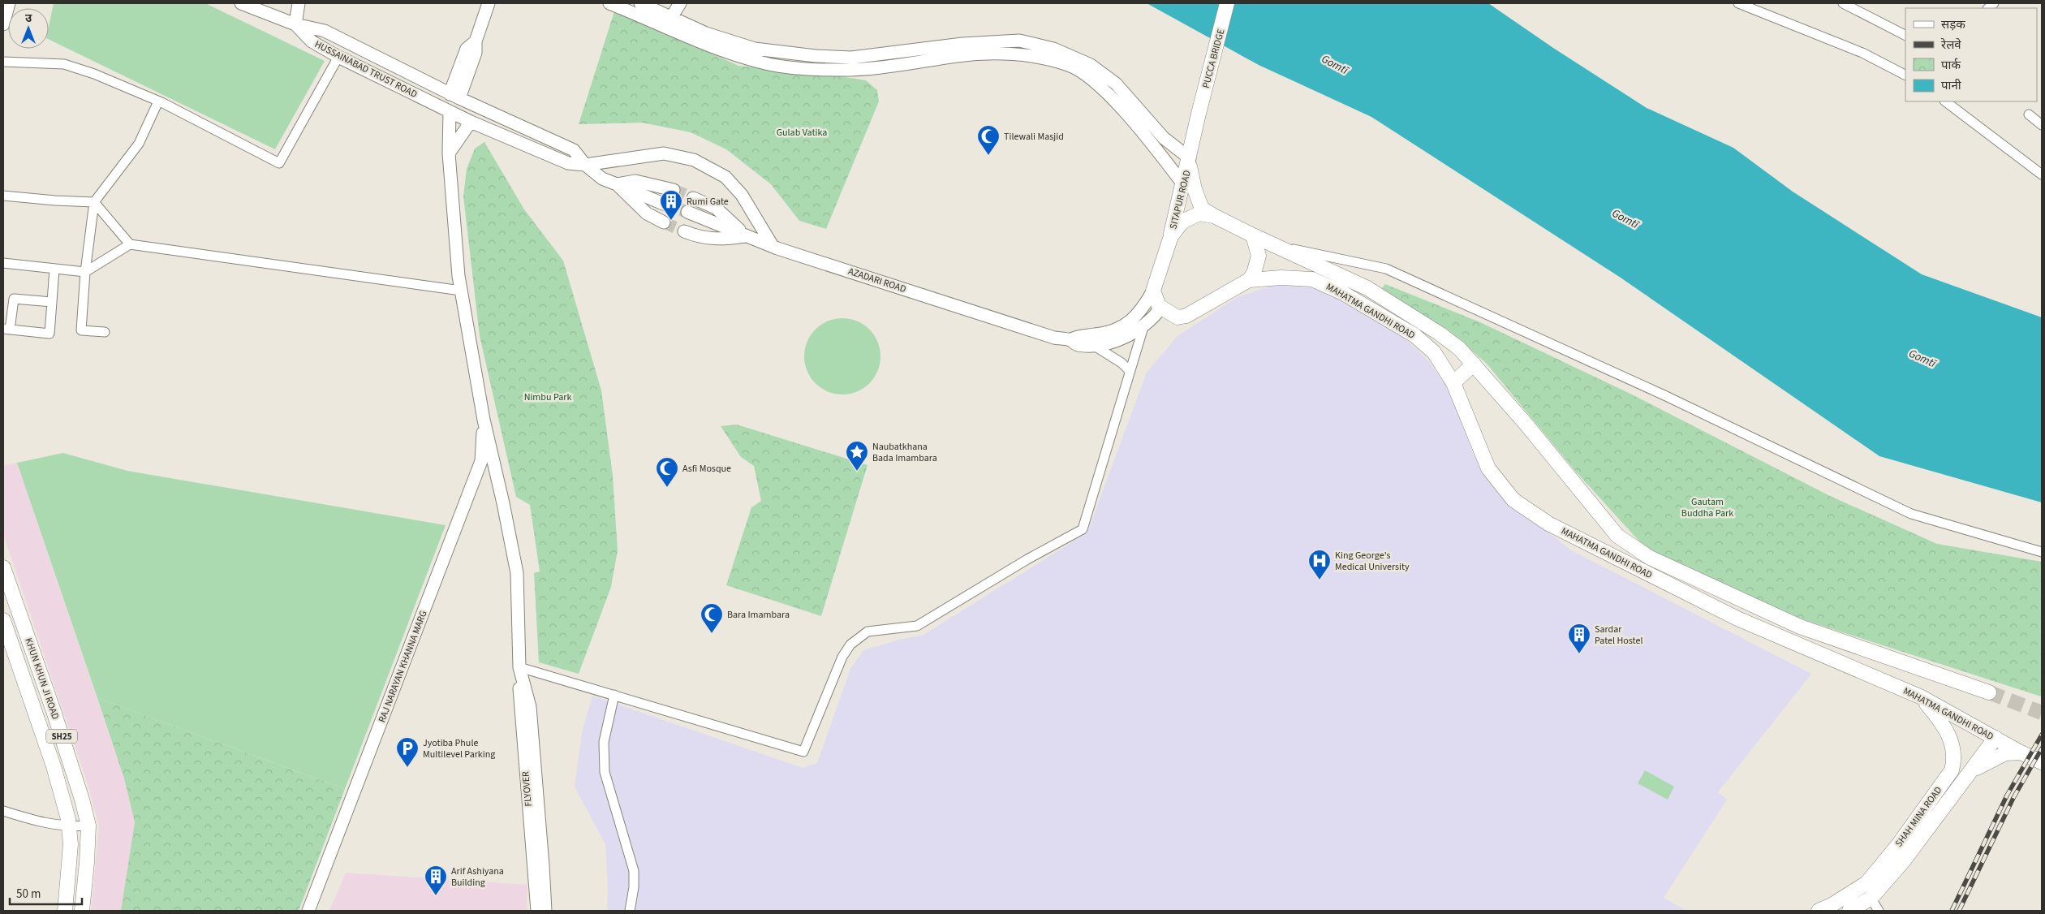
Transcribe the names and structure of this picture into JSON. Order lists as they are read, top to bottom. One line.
{"streets":{"main road":["PUCCA BRIDGE","SITAPUR ROAD","MAHATMA GANDHI ROAD","KHUN KHUN JI ROAD","SH25","SHAH MINA ROAD"],"street":["HUSSAINABAD TRUST ROAD","AZADARI ROAD","RAJ NARAYAN KHANNA MARG","FLYOVER"]},"crossings":[["PUCCA BRIDGE","SITAPUR ROAD"],["SITAPUR ROAD","MAHATMA GANDHI ROAD"],["MAHATMA GANDHI ROAD","SHAH MINA ROAD"]],"water":["Gomtī"],"parks":["Gulab Vatika","Nimbu Park","Gautam Buddha Park"],"places":{"mosque":["Tilewali Masjid","Asfi Mosque","Bara Imambara"],"building":["Rumi Gate","Sardar Patel Hostel","Arif Ashiyana Building"],"place":["Naubatkhana Bada Imambara"],"hospital":["King George's Medical University"],"parking":["Jyotiba Phule Multilevel Parking"]},"legend":["सड़क","रेलवे","पार्क","पानी"],"scale_bar":"50 m","north":"top"}
